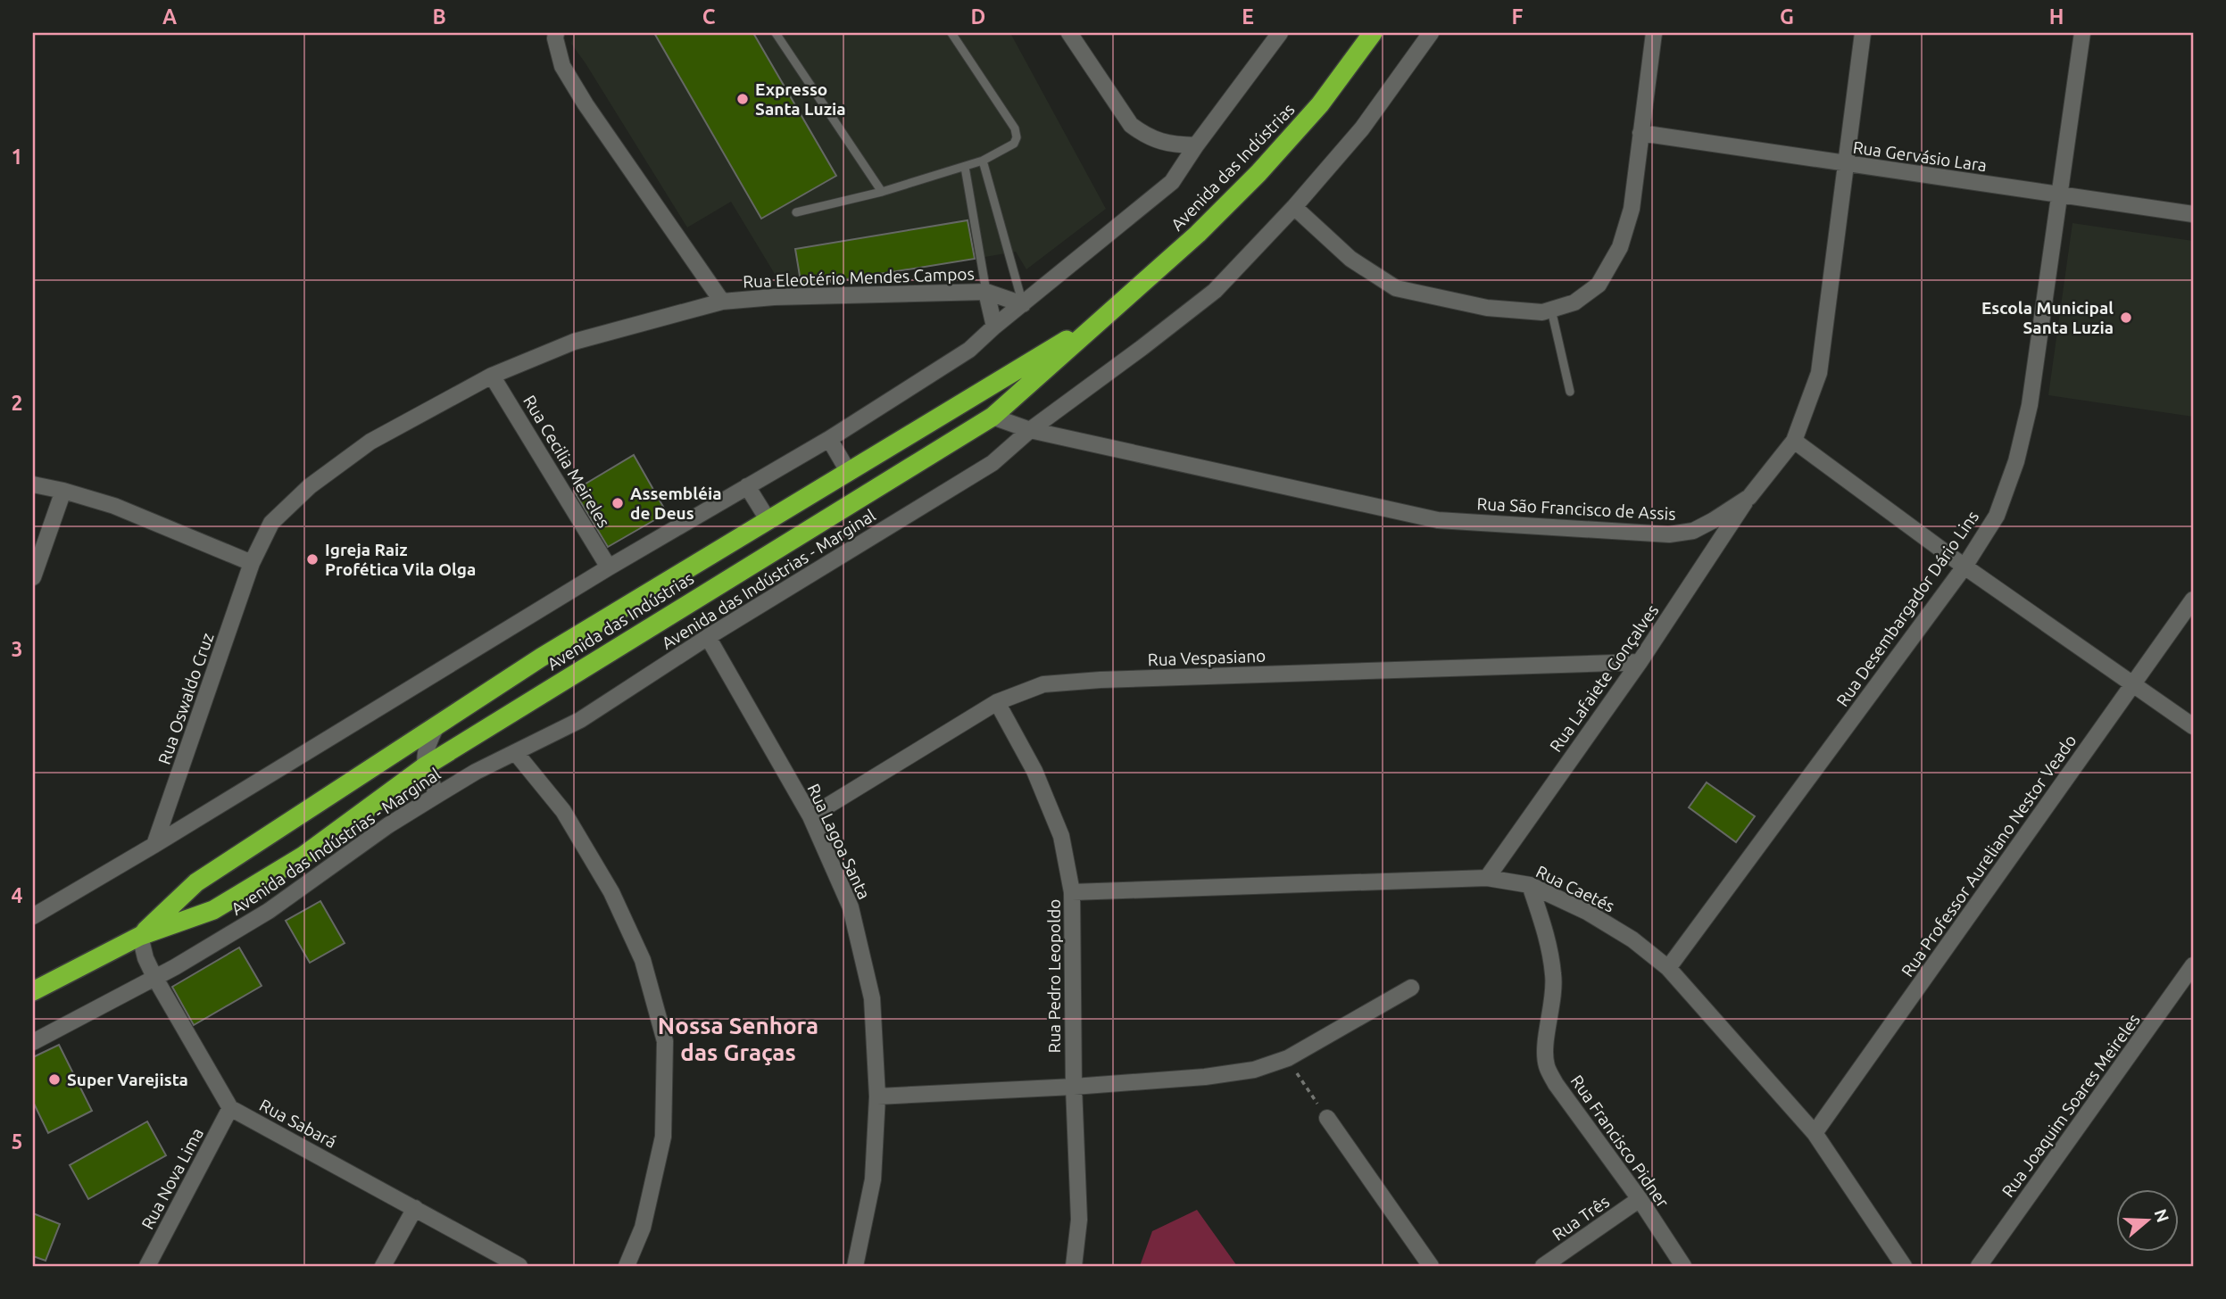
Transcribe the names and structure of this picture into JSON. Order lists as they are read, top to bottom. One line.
{"streets":{"highway":["Avenida das Indústrias"],"street":["Rua Gervásio Lara","Rua Eleotério Mendes Campos","Rua Cecilia Meireles","Rua São Francisco de Assis","Avenida das Indústrias - Marginal","Rua Desembargador Dário Lins","Rua Vespasiano","Rua Lafaiete Gonçalves","Rua Oswaldo Cruz","Rua Lagoa Santa","Rua Professor Aureliano Nestor Veado","Rua Caetés","Rua Pedro Leopoldo","Rua Joaquim Soares Meireles","Rua Sabará","Rua Francisco Pidner","Rua Nova Lima","Rua Três"]},"crossings":[["Rua Gervásio Lara","Rua São Francisco de Assis"],["Rua Gervásio Lara","Rua Desembargador Dário Lins"],["Avenida das Indústrias","Rua São Francisco de Assis"],["Rua Eleotério Mendes Campos","Rua Cecilia Meireles"],["Rua Eleotério Mendes Campos","Rua Oswaldo Cruz"],["Rua São Francisco de Assis","Avenida das Indústrias - Marginal"],["Rua São Francisco de Assis","Rua Lafaiete Gonçalves"],["Avenida das Indústrias - Marginal","Rua Lagoa Santa"],["Rua Desembargador Dário Lins","Rua Caetés"],["Rua Vespasiano","Rua Lafaiete Gonçalves"],["Rua Vespasiano","Rua Lagoa Santa"],["Rua Vespasiano","Rua Pedro Leopoldo"],["Rua Lafaiete Gonçalves","Rua Caetés"],["Rua Professor Aureliano Nestor Veado","Rua Caetés"],["Rua Caetés","Rua Pedro Leopoldo"],["Rua Caetés","Rua Francisco Pidner"],["Rua Sabará","Rua Nova Lima"],["Rua Francisco Pidner","Rua Três"]],"districts":["Nossa Senhora das Graças"],"places":["Expresso Santa Luzia","Escola Municipal Santa Luzia","Assembléia de Deus","Igreja Raiz Profética Vila Olga","Super Varejista"],"north":"right","grid":{"columns":["A","B","C","D","E","F","G","H"],"rows":["1","2","3","4","5"]}}
